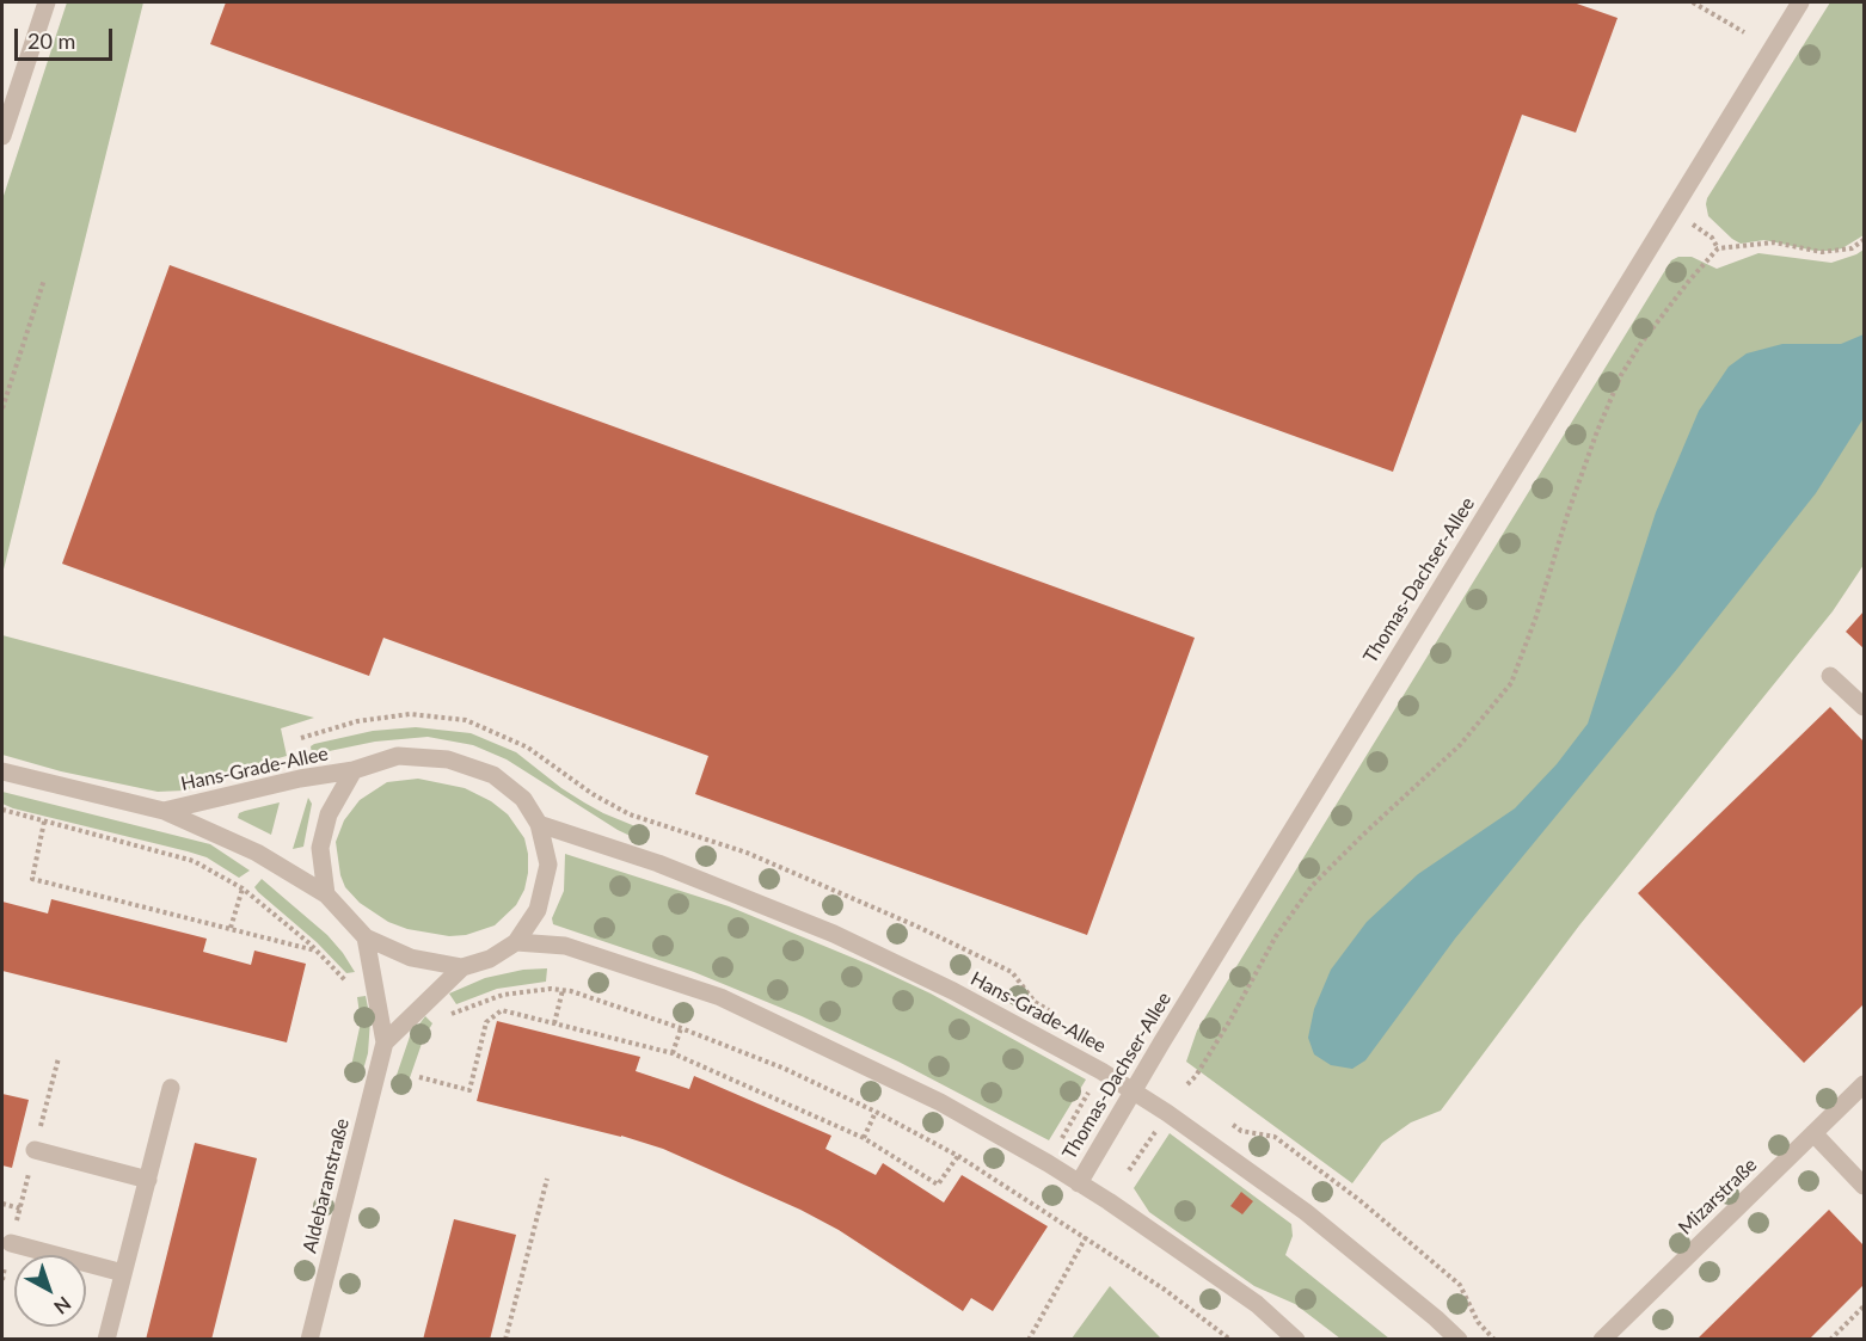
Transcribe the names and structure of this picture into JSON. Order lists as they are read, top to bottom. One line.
{"streets":{"street":["Thomas-Dachser-Allee","Hans-Grade-Allee","Aldebaranstraße","Mizarstraße"]},"crossings":[["Thomas-Dachser-Allee","Hans-Grade-Allee"],["Hans-Grade-Allee","Aldebaranstraße"]],"scale_bar":"20 m","north":"bottom right"}
